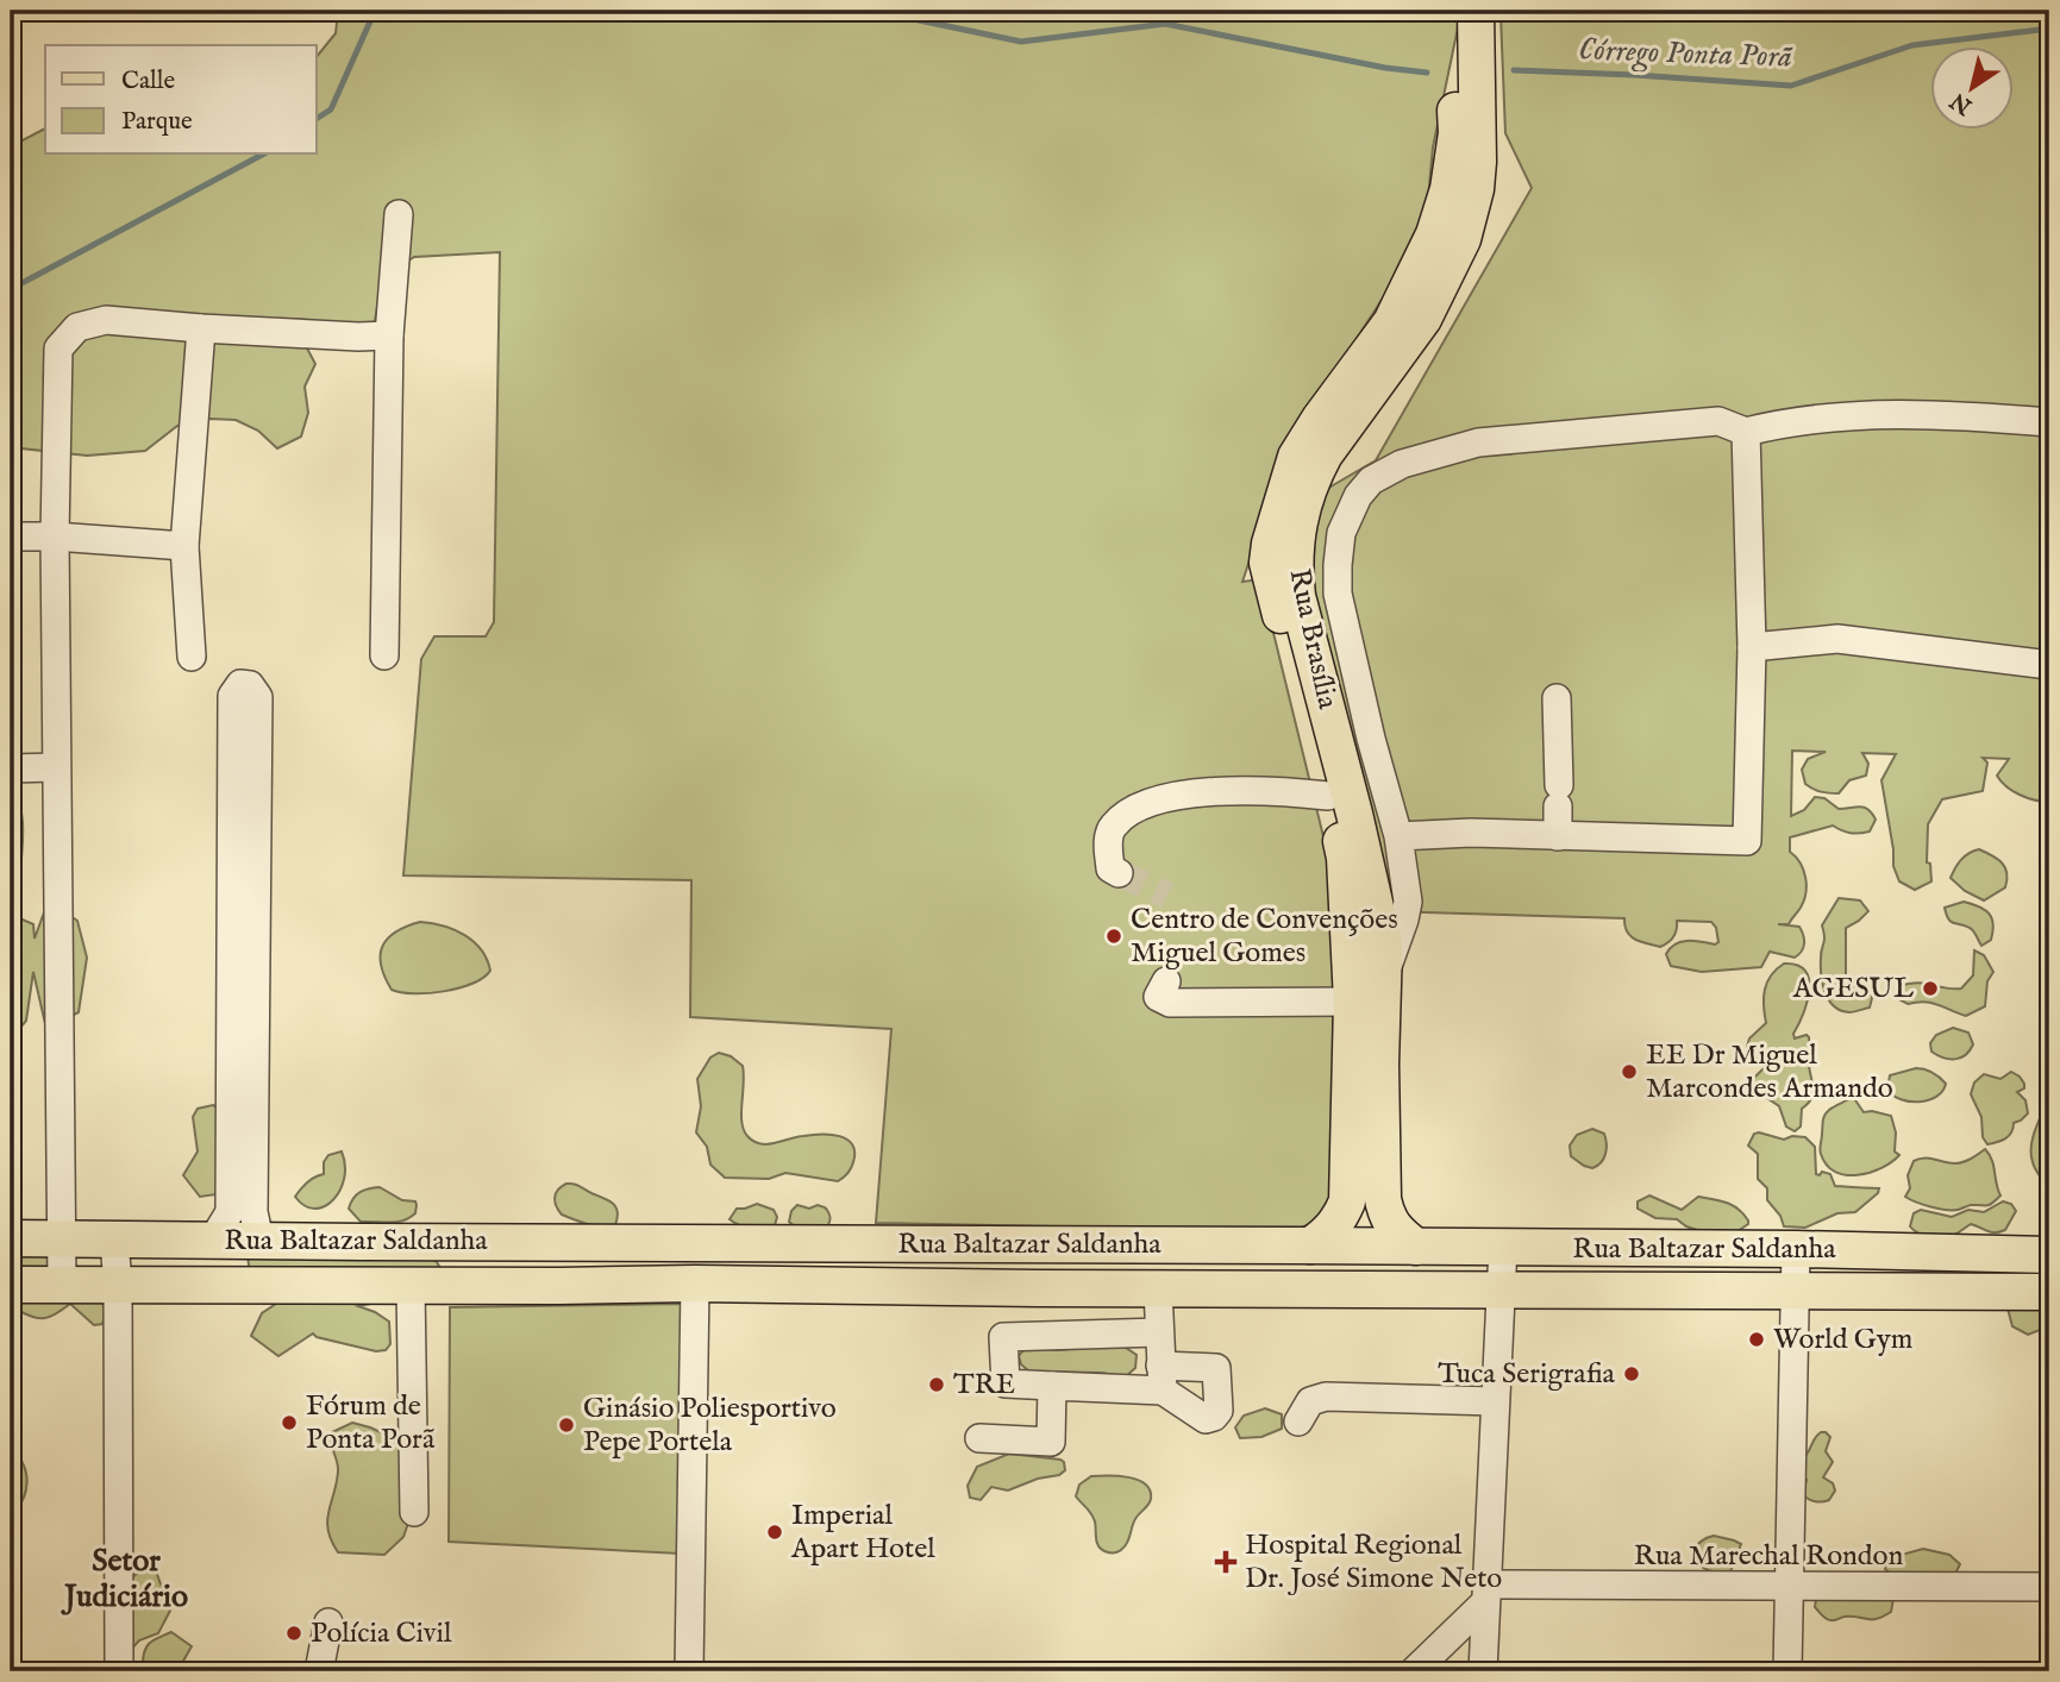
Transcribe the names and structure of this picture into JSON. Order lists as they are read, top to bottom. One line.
{"streets":{"main road":["Rua Brasília","Rua Baltazar Saldanha"],"street":["Rua Marechal Rondon"]},"crossings":[["Rua Brasília","Rua Baltazar Saldanha"]],"districts":["Setor Judiciário"],"water":["Córrego Ponta Porã"],"places":{"other":["Centro de Convenções Miguel Gomes","AGESUL","EE Dr Miguel Marcondes Armando","World Gym","Tuca Serigrafia","TRE","Fórum de Ponta Porã","Ginásio Poliesportivo Pepe Portela","Imperial Apart Hotel","Polícia Civil"],"health":["Hospital Regional Dr. José Simone Neto"]},"legend":["Calle","Parque"],"north":"bottom left"}
